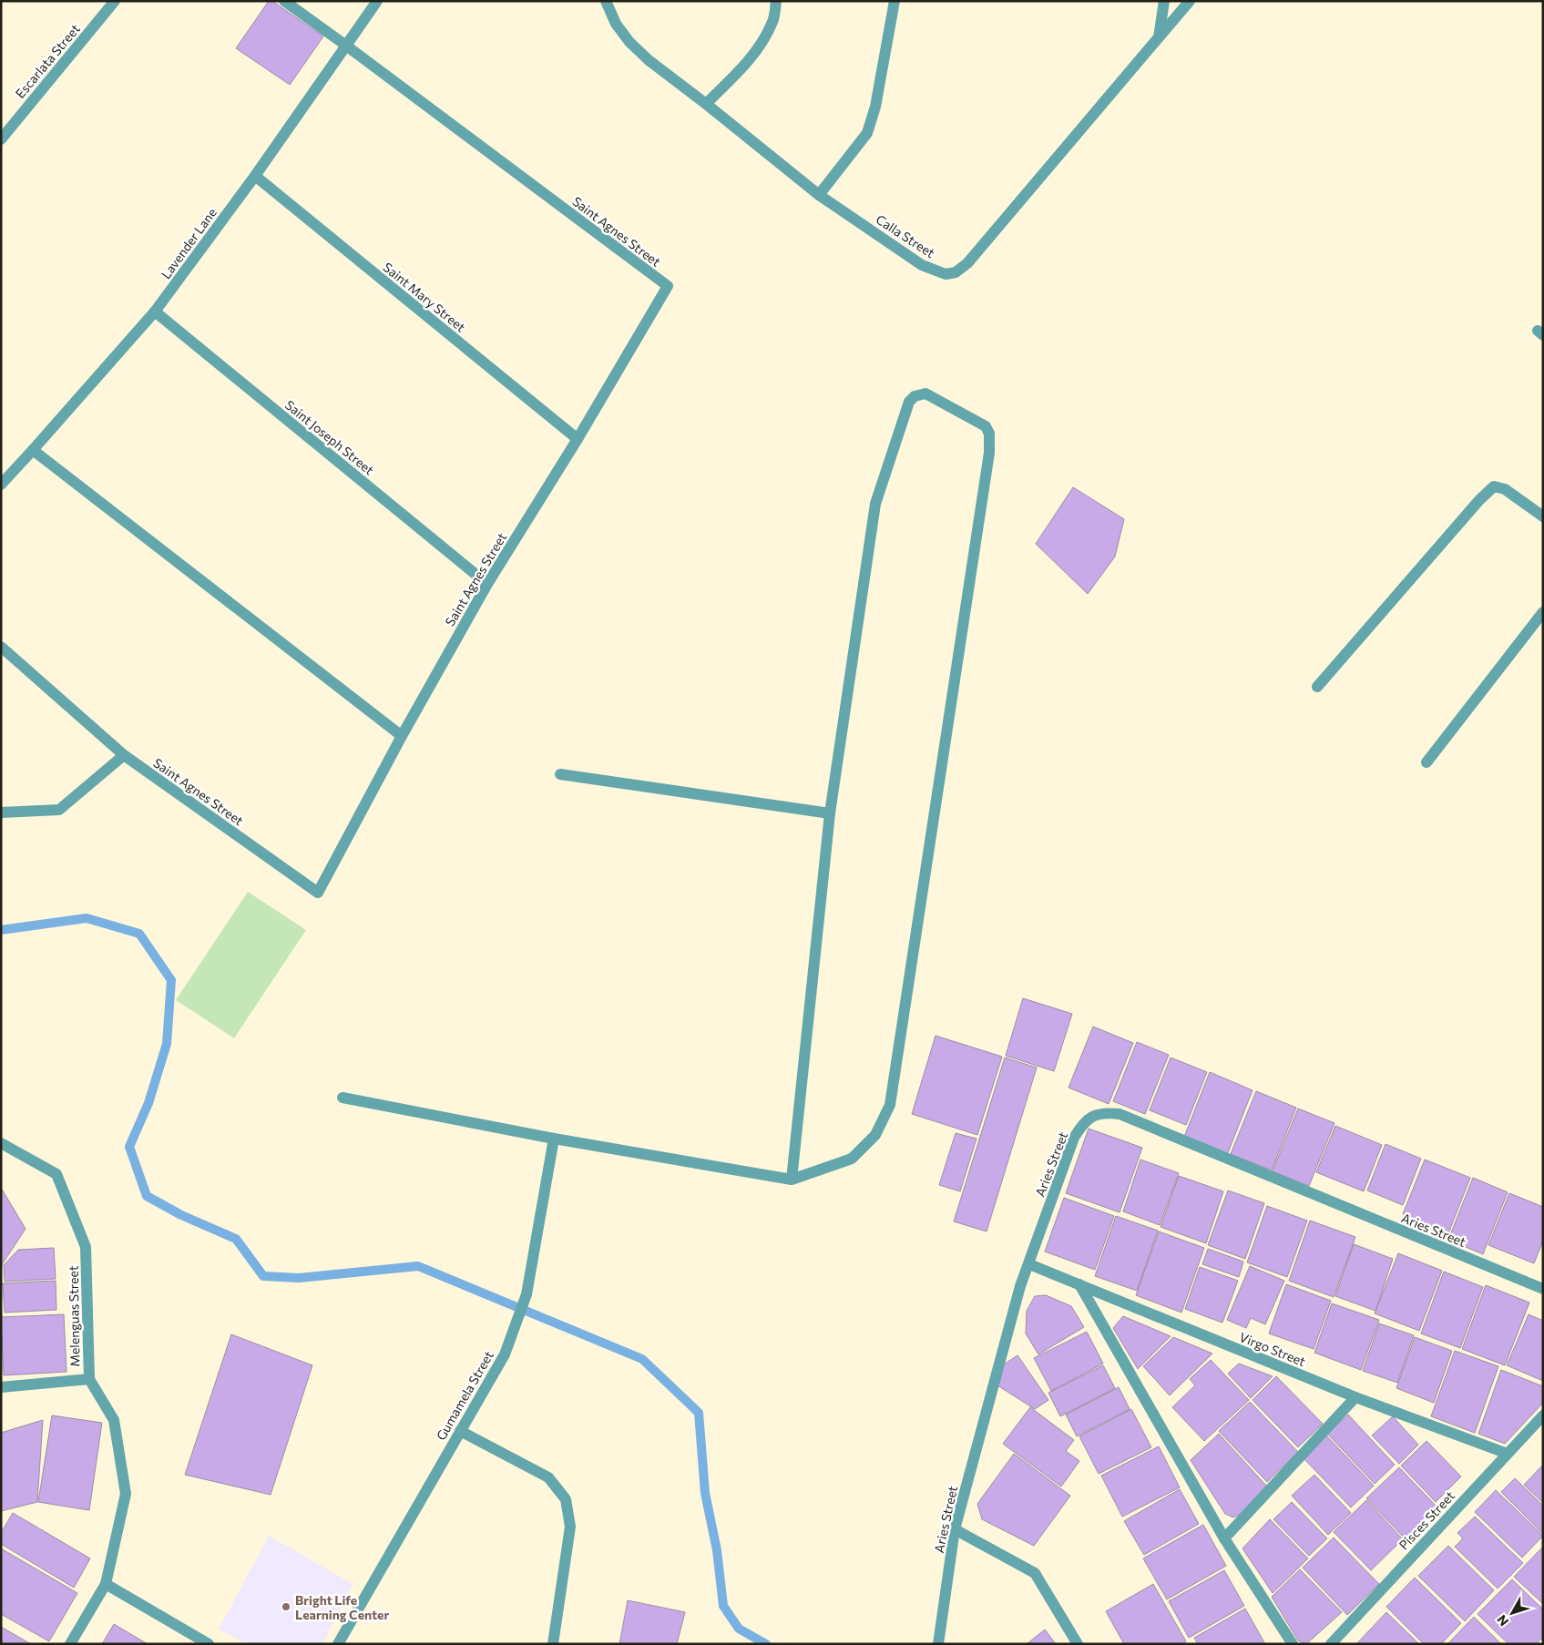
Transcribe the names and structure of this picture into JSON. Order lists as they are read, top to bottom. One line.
{"streets":{"street":["Escarlata Street","Saint Agnes Street","Calla Street","Lavender Lane","Saint Mary Street","Saint Joseph Street","Aries Street","Melenguas Street","Virgo Street","Gumamela Street","Pisces Street"]},"crossings":[["Saint Agnes Street","Lavender Lane"],["Saint Agnes Street","Saint Mary Street"],["Saint Agnes Street","Saint Joseph Street"],["Lavender Lane","Saint Mary Street"],["Lavender Lane","Saint Joseph Street"],["Aries Street","Virgo Street"],["Virgo Street","Pisces Street"]],"places":["Bright Life Learning Center"],"north":"bottom left"}
